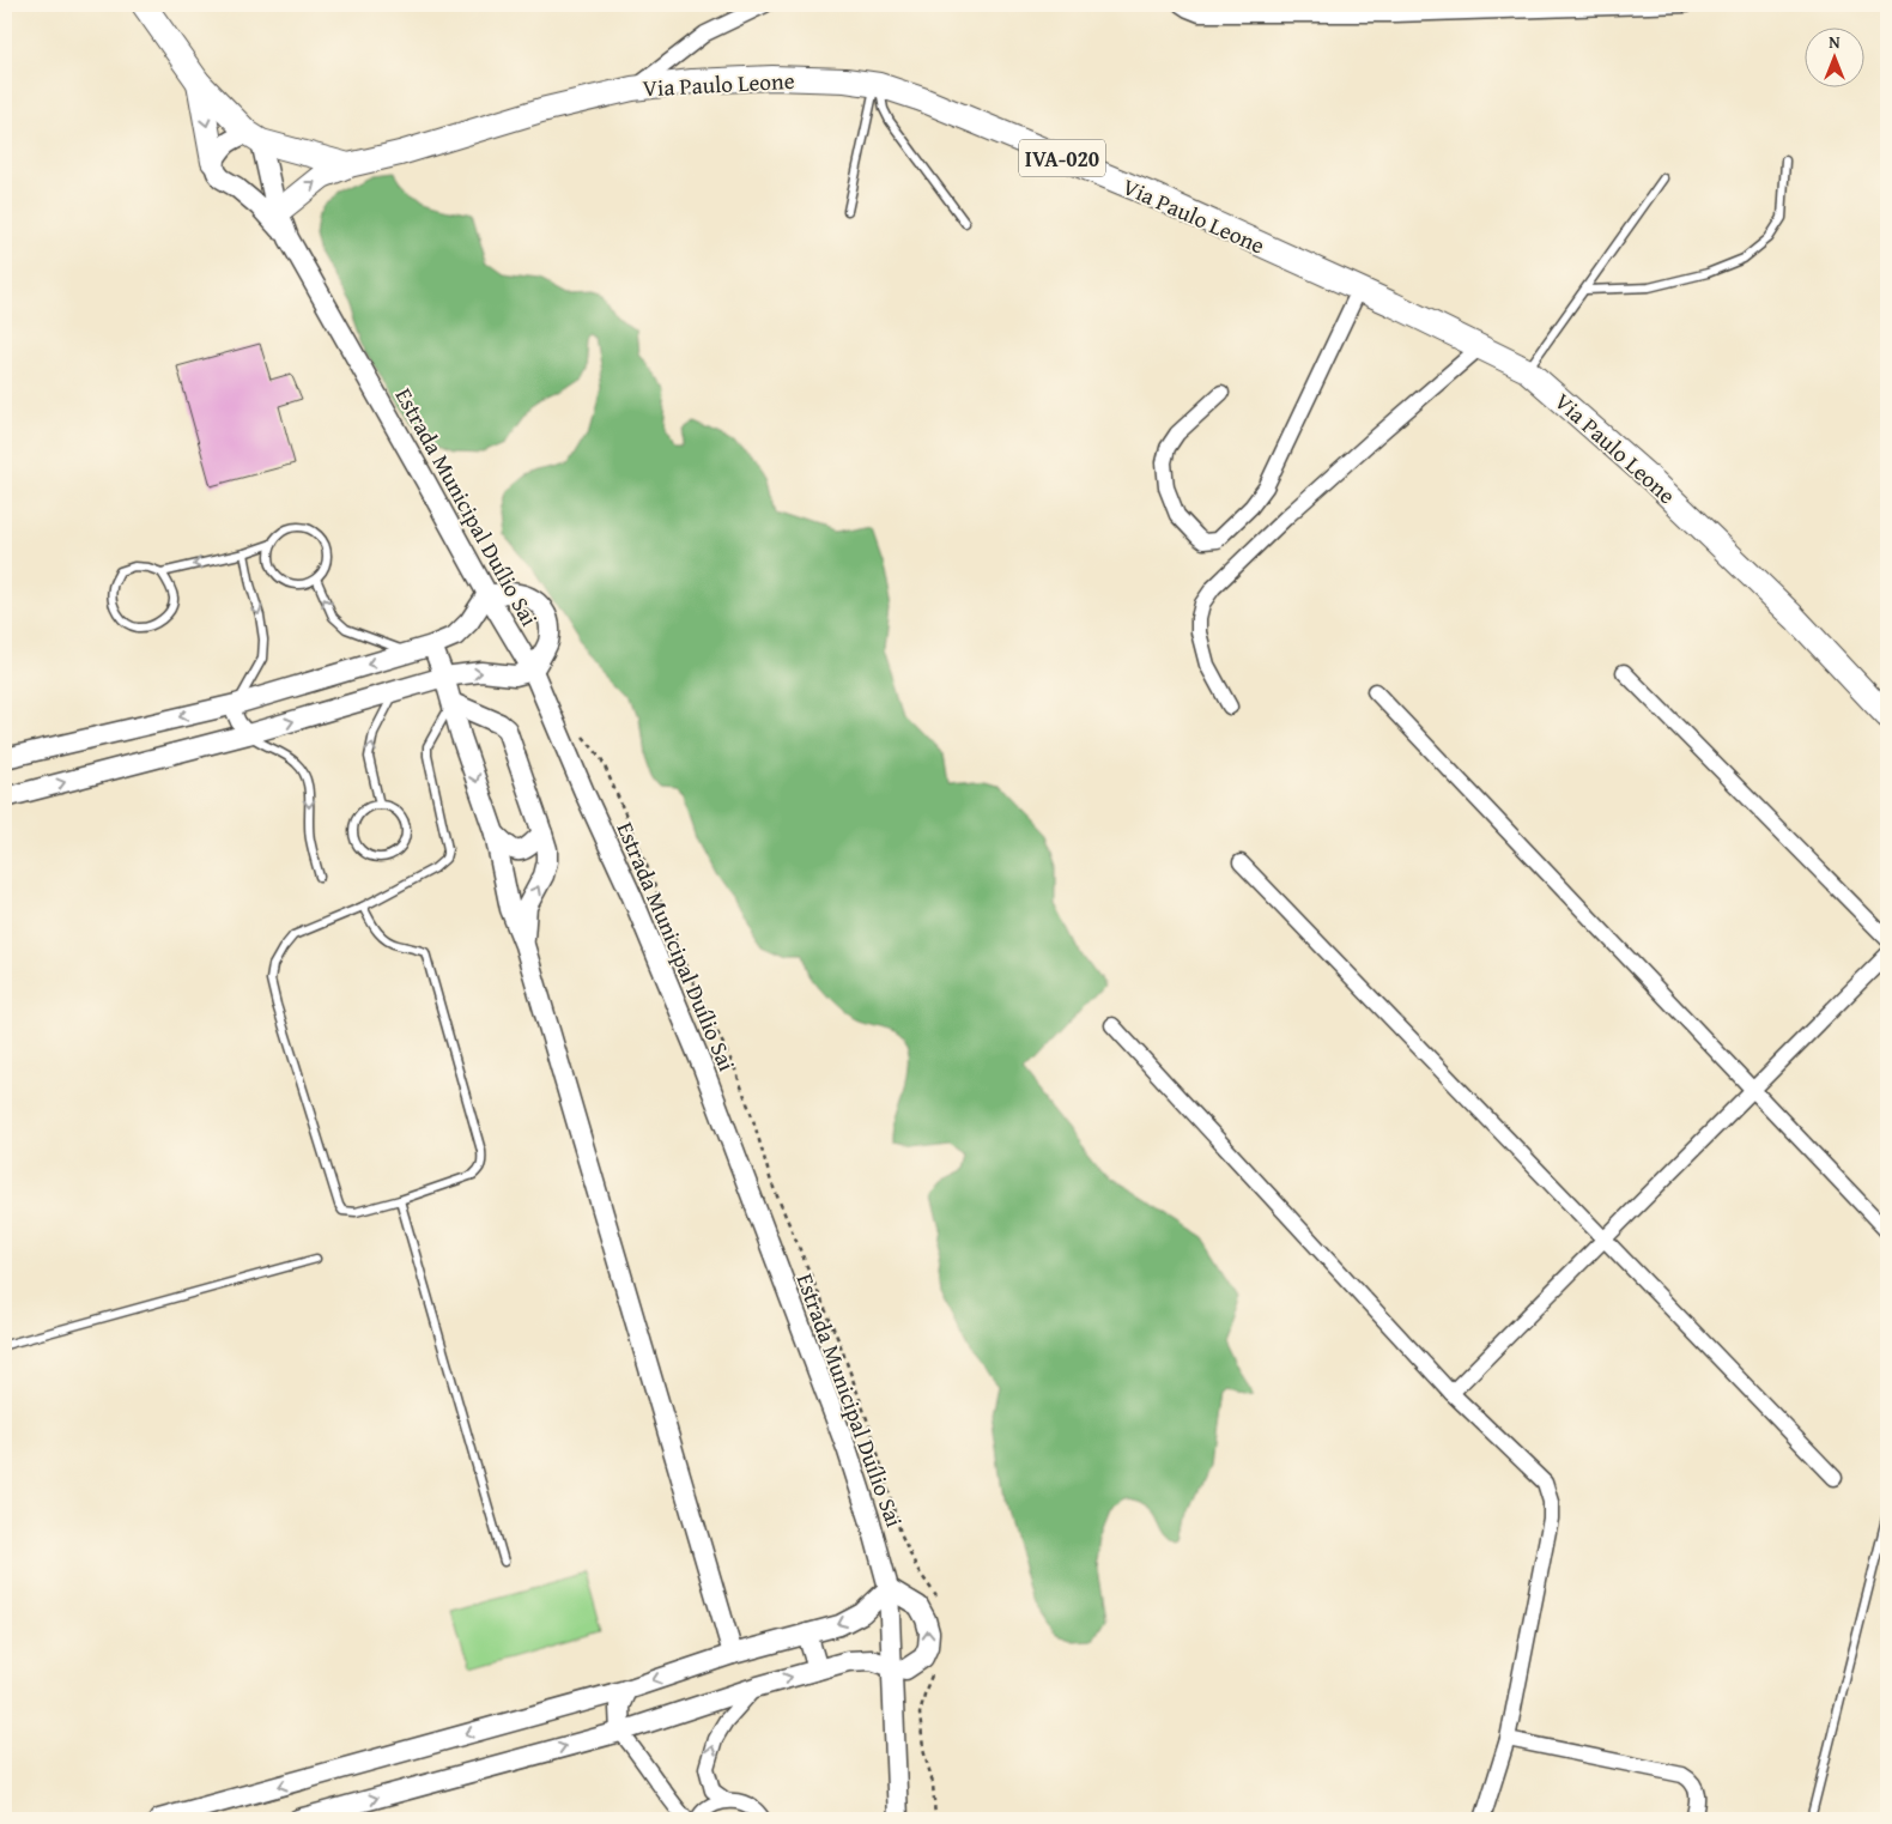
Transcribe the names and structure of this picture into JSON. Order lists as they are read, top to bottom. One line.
{"streets":{"main road":["Via Paulo Leone","IVA-020"],"street":["Estrada Municipal Duílio Sai"]},"crossings":[["Via Paulo Leone","Estrada Municipal Duílio Sai"]],"north":"top"}
